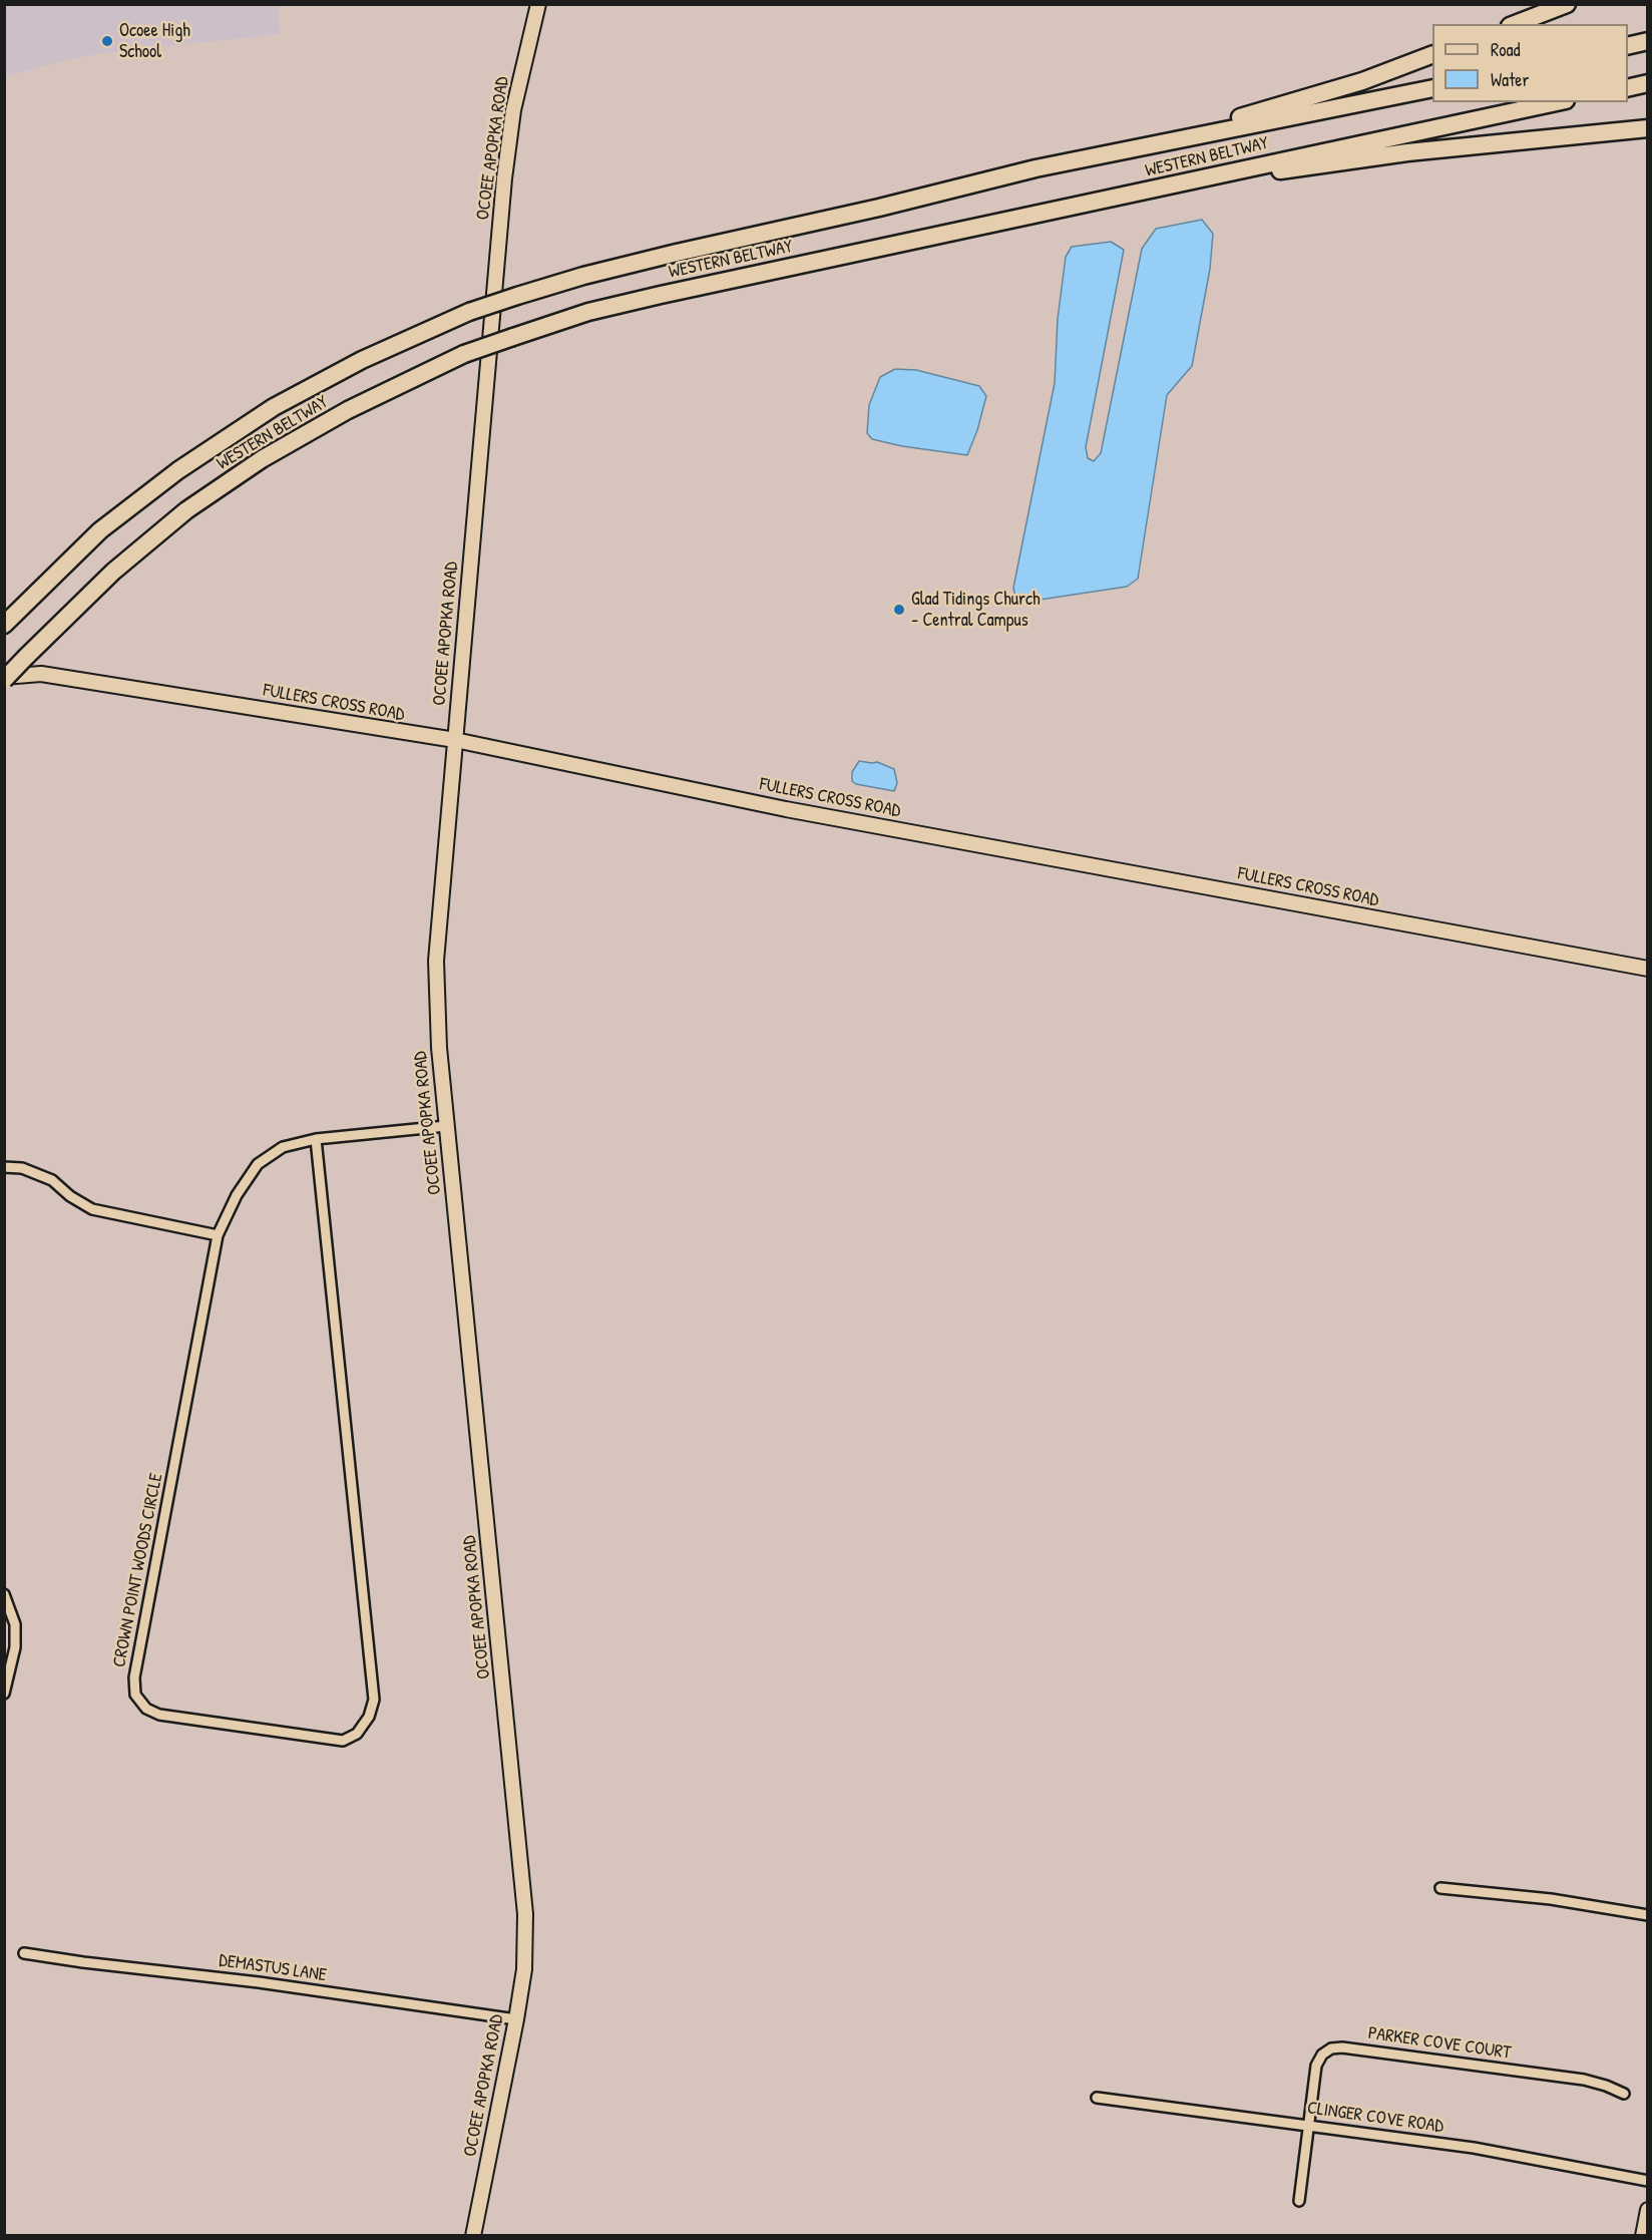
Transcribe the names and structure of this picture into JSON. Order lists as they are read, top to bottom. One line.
{"streets":{"highway":["WESTERN BELTWAY"],"main road":["OCOEE APOPKA ROAD","FULLERS CROSS ROAD"],"street":["CROWN POINT WOODS CIRCLE","DEMASTUS LANE","PARKER COVE COURT","CLINGER COVE ROAD"]},"crossings":[["OCOEE APOPKA ROAD","FULLERS CROSS ROAD"],["OCOEE APOPKA ROAD","CROWN POINT WOODS CIRCLE"],["OCOEE APOPKA ROAD","DEMASTUS LANE"],["WESTERN BELTWAY","FULLERS CROSS ROAD"],["PARKER COVE COURT","CLINGER COVE ROAD"]],"places":["Ocoee High School","Glad Tidings Church - Central Campus"],"legend":["Road","Water"]}
